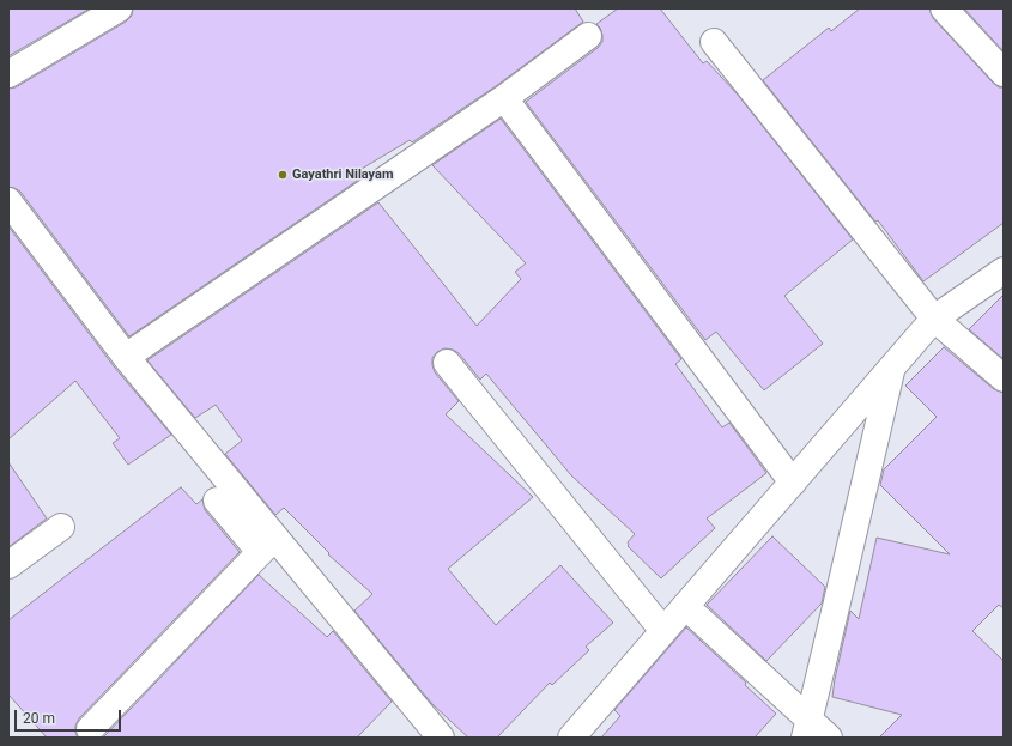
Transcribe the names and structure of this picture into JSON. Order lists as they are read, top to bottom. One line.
{"places":["Gayathri Nilayam"],"scale_bar":"20 m"}
